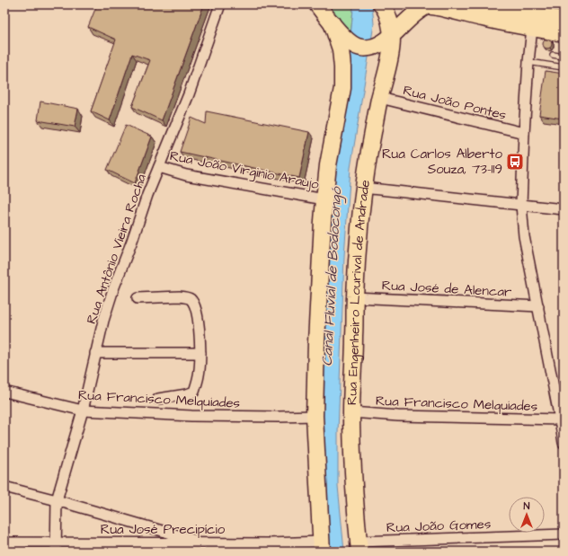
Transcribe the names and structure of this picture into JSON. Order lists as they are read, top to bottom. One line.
{"streets":{"main road":["Rua Engenheiro Lourival de Andrade"],"street":["Rua João Pontes","Rua João Virginio Araujo","Rua Antônio Vieira Rocha","Rua José de Alencar","Rua Francisco Melquiades","Rua João Gomes","Rua José Precipício"]},"crossings":[["Rua João Pontes","Rua Engenheiro Lourival de Andrade"],["Rua João Virginio Araujo","Rua Antônio Vieira Rocha"],["Rua Antônio Vieira Rocha","Rua Francisco Melquiades"],["Rua Antônio Vieira Rocha","Rua José Precipício"],["Rua José de Alencar","Rua Engenheiro Lourival de Andrade"],["Rua Engenheiro Lourival de Andrade","Rua Francisco Melquiades"],["Rua Engenheiro Lourival de Andrade","Rua João Gomes"]],"water":["Canal Fluvial de Bodocongó"],"places":{"bus stop":["Rua Carlos Alberto Souza, 73-119"]},"north":"top"}
